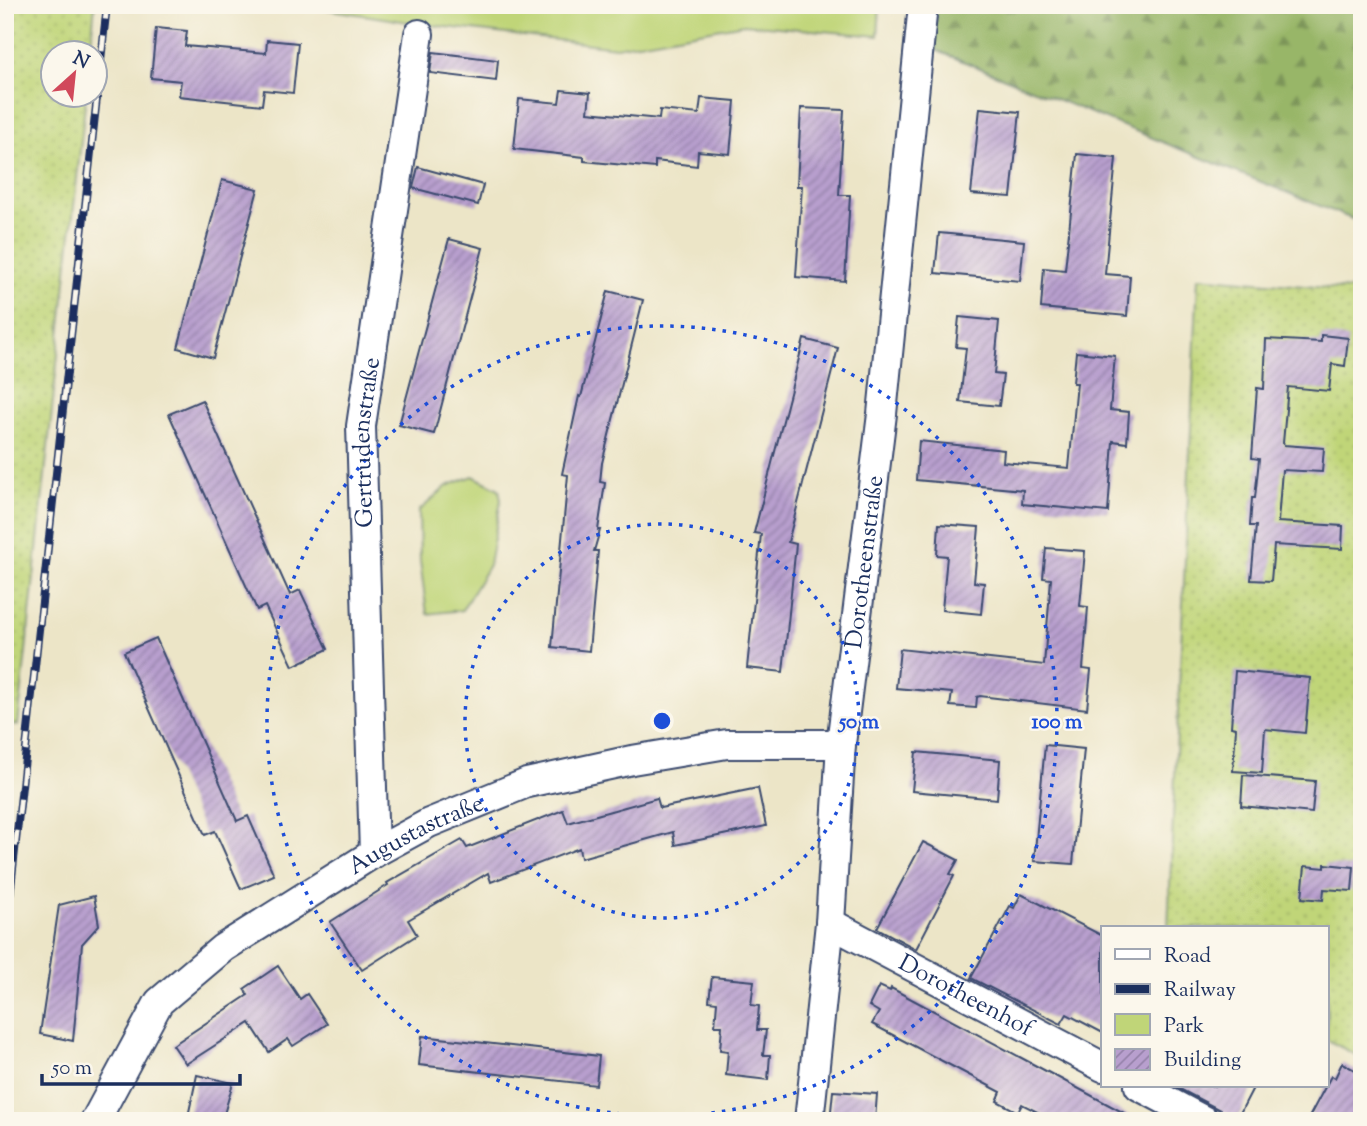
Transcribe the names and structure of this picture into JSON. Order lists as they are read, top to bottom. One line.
{"streets":{"street":["Gertrudenstraße","Dorotheenstraße","Augustastraße","Dorotheenhof"]},"crossings":[["Gertrudenstraße","Augustastraße"],["Dorotheenstraße","Augustastraße"],["Dorotheenstraße","Dorotheenhof"]],"legend":["Road","Railway","Park","Building"],"scale_bar":"50 m","north":"top right","rings":["50 m","100 m"]}
